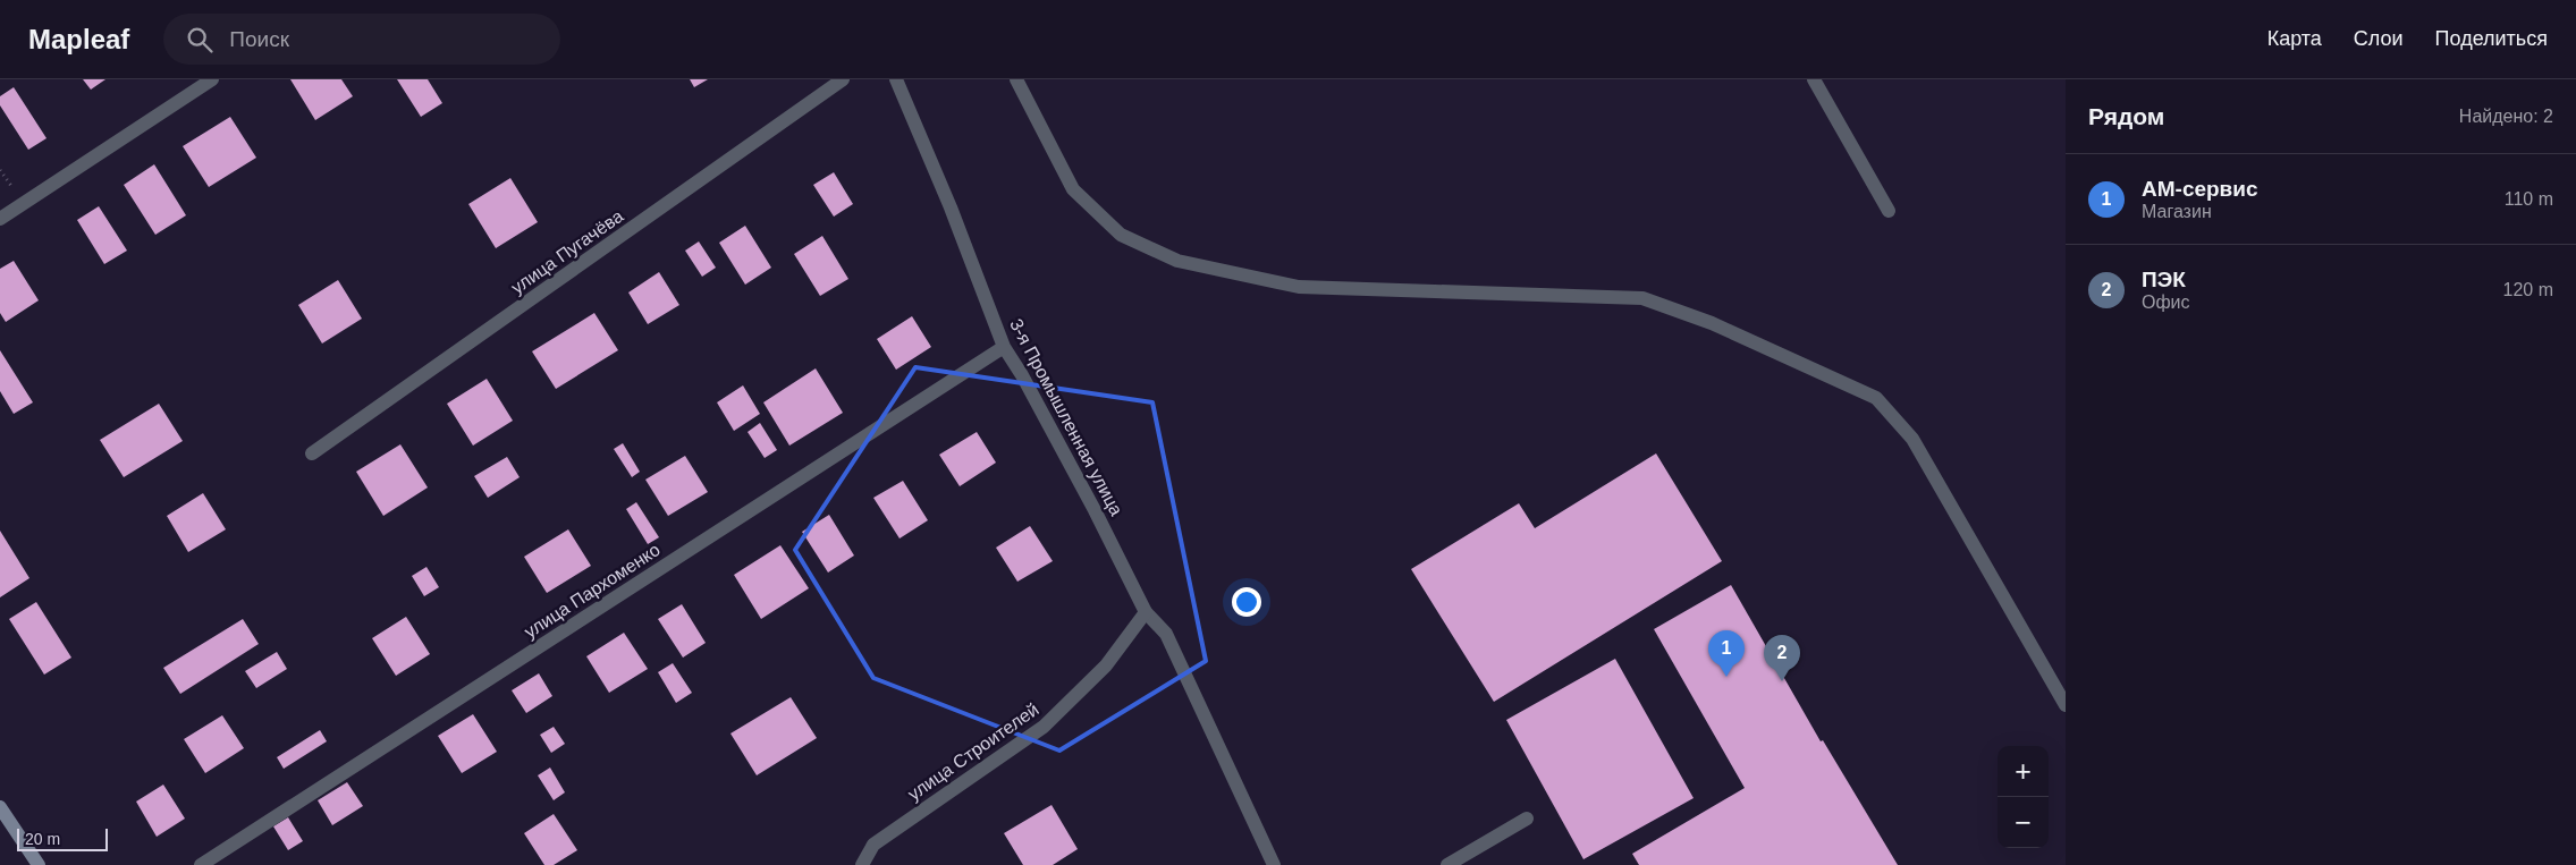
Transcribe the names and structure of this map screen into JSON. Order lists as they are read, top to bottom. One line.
{"streets":{"street":["улица Пугачёва","3-я Промышленная улица","улица Пархоменко","улица Строителей"]},"crossings":[["3-я Промышленная улица","улица Пархоменко"],["3-я Промышленная улица","улица Строителей"]],"scale_bar":"20 m","page":{"header":"Mapleaf","search":"Поиск","nav":["Карта","Слои","Поделиться"],"heading":["Рядом","Найдено: 2"],"list":[{"mark":"1","name":"АМ-сервис","note":"Магазин","value":"110 m"},{"mark":"2","name":"ПЭК","note":"Офис","value":"120 m"}],"pins":["1","2"],"map_buttons":["+","−"],"scale":"20 m"}}
